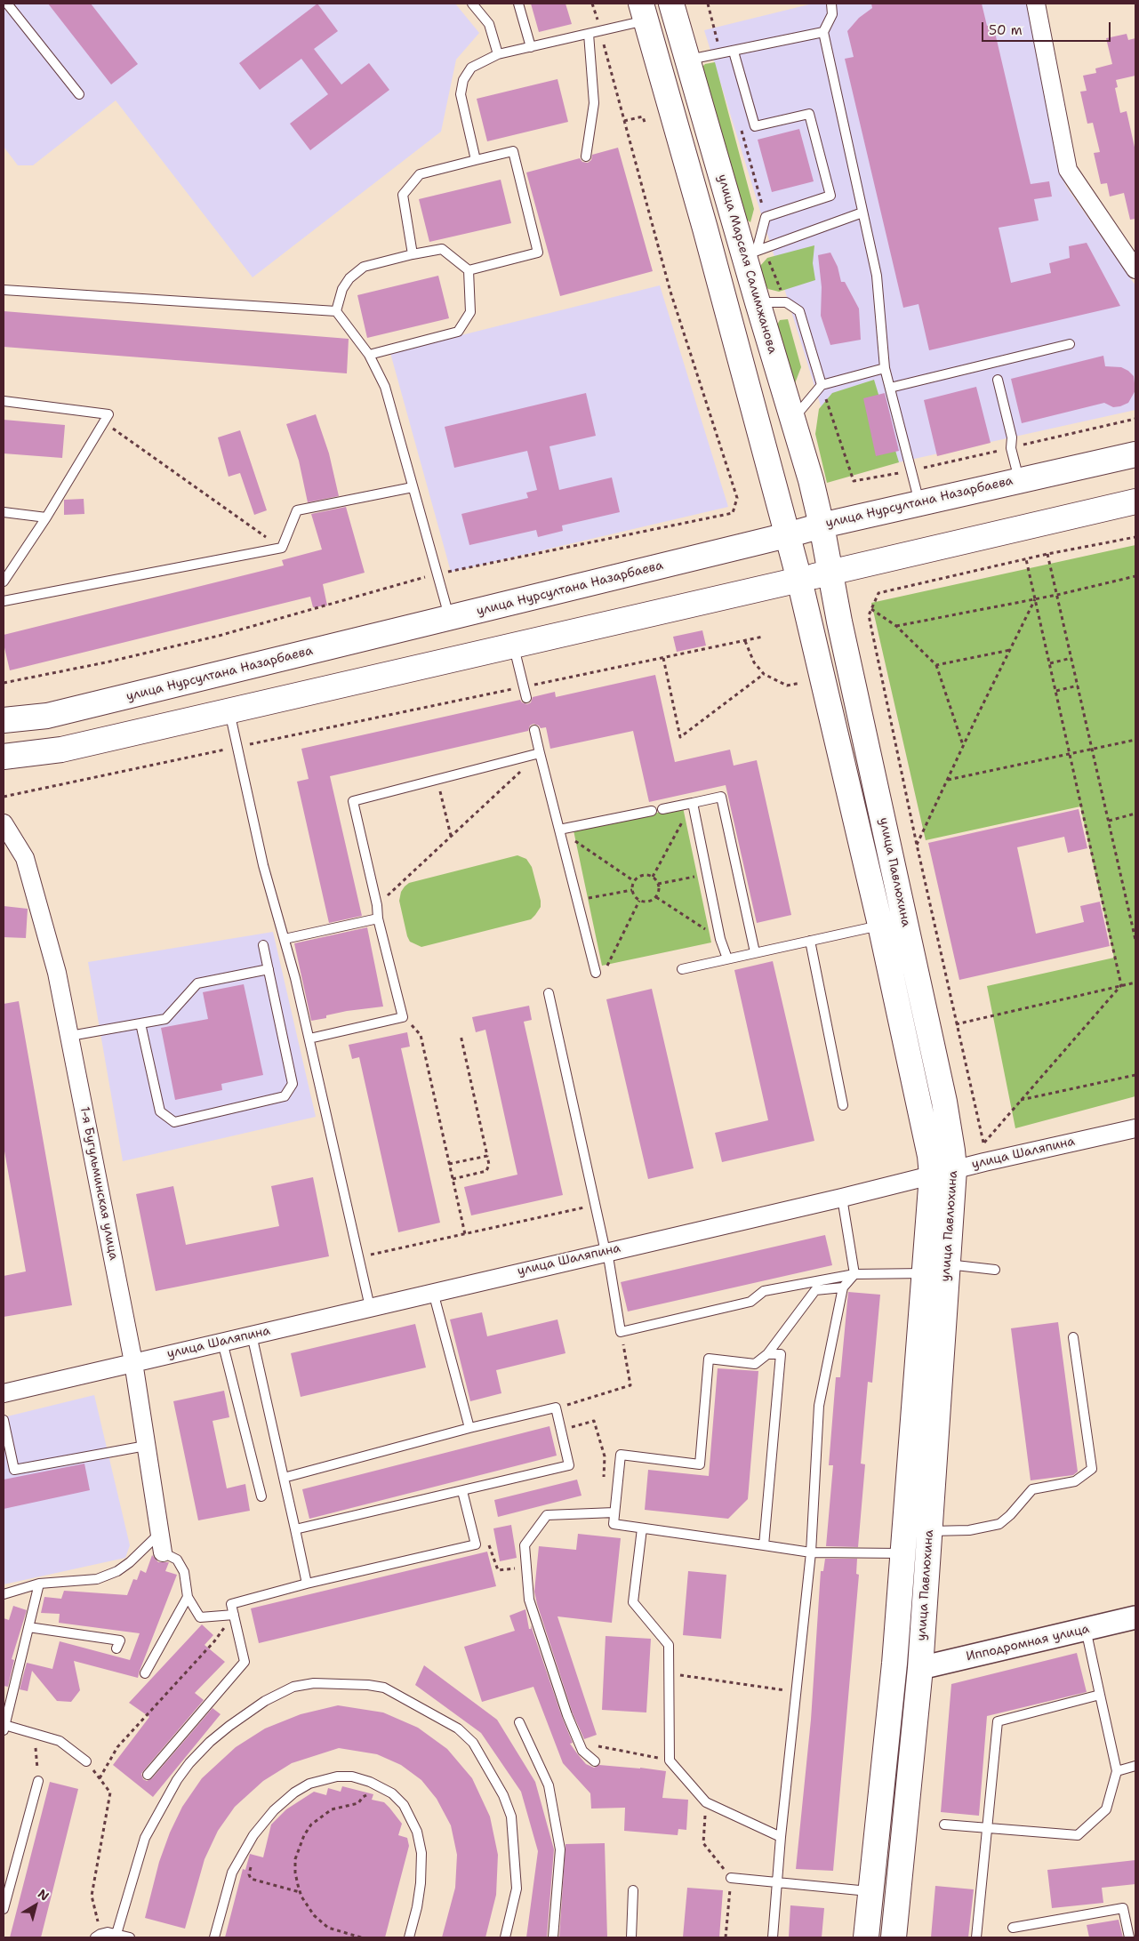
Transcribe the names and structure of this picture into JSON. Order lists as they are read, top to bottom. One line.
{"streets":{"main road":["улица Марселя Салимжанова","улица Нурсултана Назарбаева","улица Павлюхина"],"street":["улица Шаляпина","1-я Бугульминская улица","Ипподромная улица"]},"crossings":[["улица Марселя Салимжанова","улица Нурсултана Назарбаева"],["улица Марселя Салимжанова","улица Павлюхина"],["улица Нурсултана Назарбаева","улица Павлюхина"],["улица Павлюхина","улица Шаляпина"],["улица Павлюхина","Ипподромная улица"],["улица Шаляпина","1-я Бугульминская улица"]],"scale_bar":"50 m","north":"top right"}
